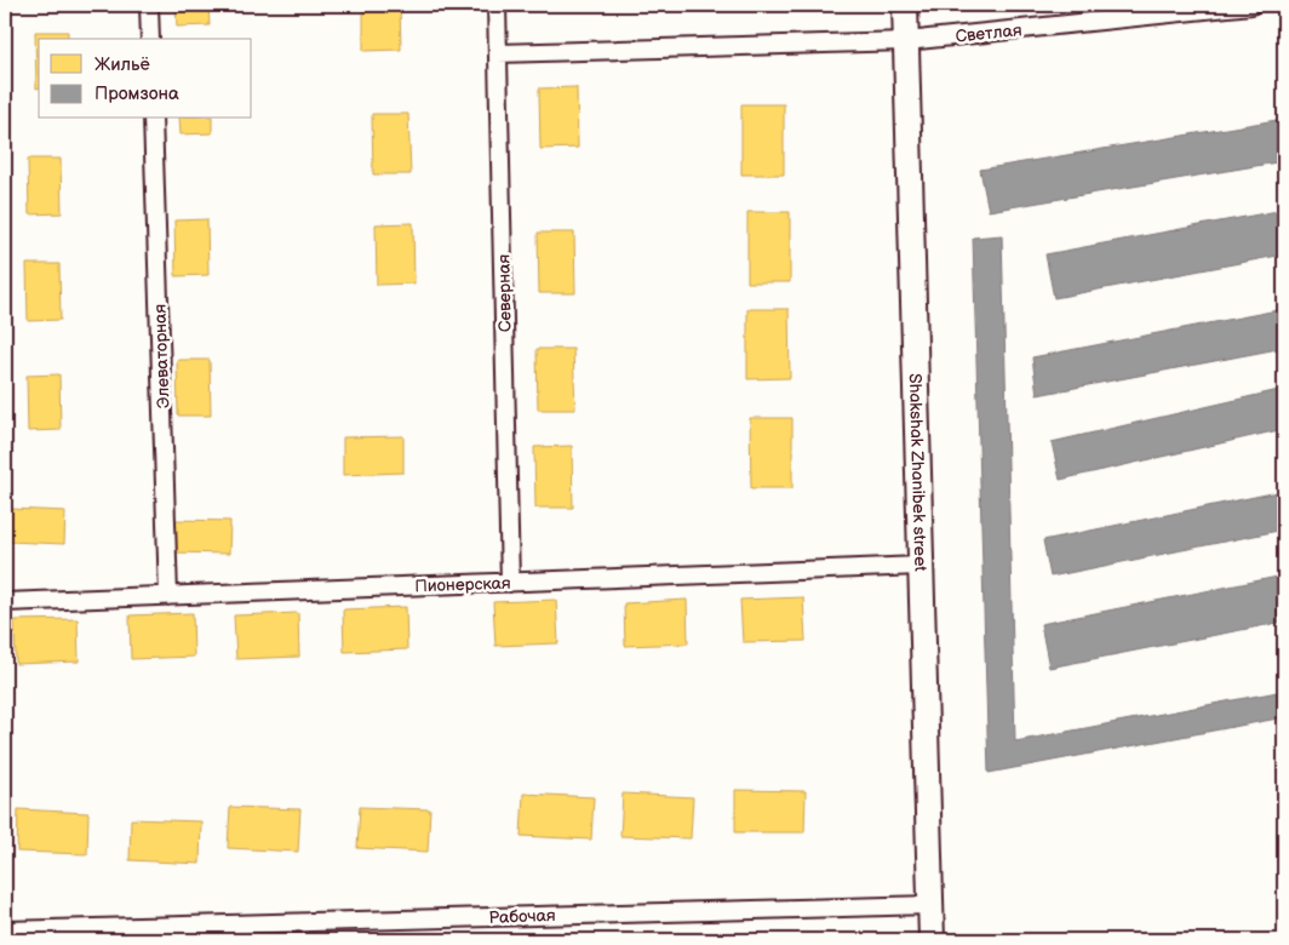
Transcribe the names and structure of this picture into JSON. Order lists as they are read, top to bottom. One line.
{"streets":{"main road":["Shakshak Zhanibek street"],"street":["Светлая","Северная","Элеваторная","Пионерская","Рабочая"]},"crossings":[["Светлая","Северная"],["Светлая","Shakshak Zhanibek street"],["Северная","Пионерская"],["Элеваторная","Пионерская"],["Shakshak Zhanibek street","Пионерская"],["Shakshak Zhanibek street","Рабочая"]],"legend":["Жильё","Промзона"]}
